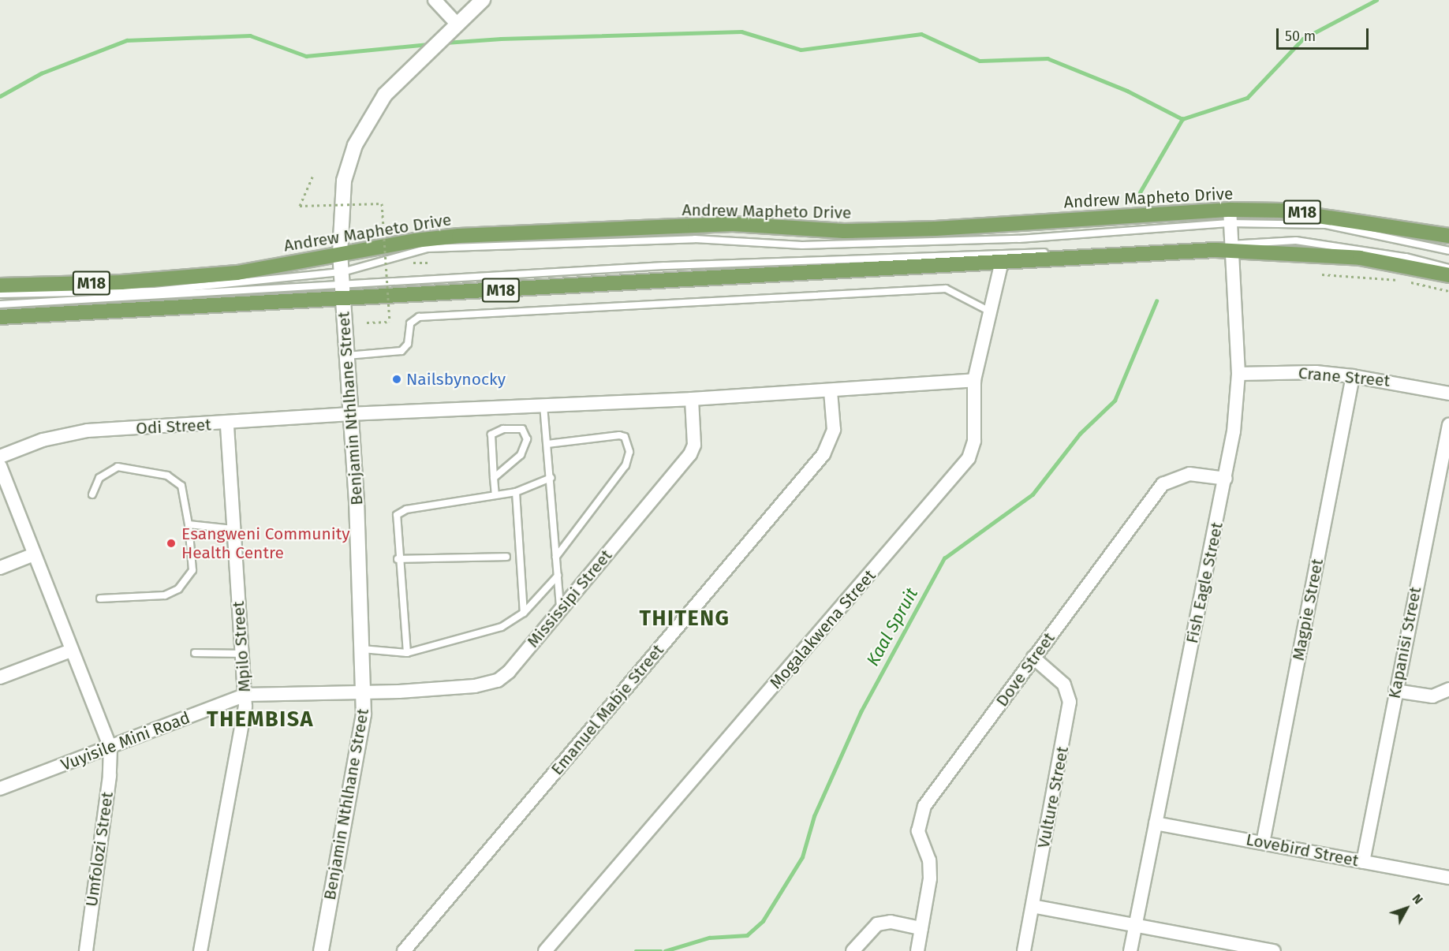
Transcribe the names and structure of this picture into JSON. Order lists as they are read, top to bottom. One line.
{"streets":{"main road":["Andrew Mapheto Drive","M18"],"street":["Crane Street","Benjamin Nthlhane Street","Odi Street","Fish Eagle Street","Mississipi Street","Magpie Street","Mogalakwena Street","Kapanisi Street","Mpilo Street","Dove Street","Emanuel Mabje Street","Vuyisile Mini Road","Vulture Street","Umfolozi Street","Lovebird Street"]},"crossings":[["Andrew Mapheto Drive","Benjamin Nthlhane Street"],["Andrew Mapheto Drive","Fish Eagle Street"],["M18","Benjamin Nthlhane Street"],["M18","Fish Eagle Street"],["M18","Mogalakwena Street"],["Crane Street","Fish Eagle Street"],["Crane Street","Magpie Street"],["Benjamin Nthlhane Street","Odi Street"],["Benjamin Nthlhane Street","Mississipi Street"],["Benjamin Nthlhane Street","Vuyisile Mini Road"],["Odi Street","Mississipi Street"],["Odi Street","Mogalakwena Street"],["Odi Street","Mpilo Street"],["Odi Street","Emanuel Mabje Street"],["Fish Eagle Street","Dove Street"],["Fish Eagle Street","Lovebird Street"],["Mississipi Street","Vuyisile Mini Road"],["Magpie Street","Lovebird Street"],["Kapanisi Street","Lovebird Street"],["Mpilo Street","Vuyisile Mini Road"],["Dove Street","Vulture Street"],["Vuyisile Mini Road","Umfolozi Street"]],"districts":["THITENG","THEMBISA"],"water":["Kaal Spruit"],"places":["Nailsbynocky","Esangweni Community Health Centre"],"scale_bar":"50 m","north":"top right"}
